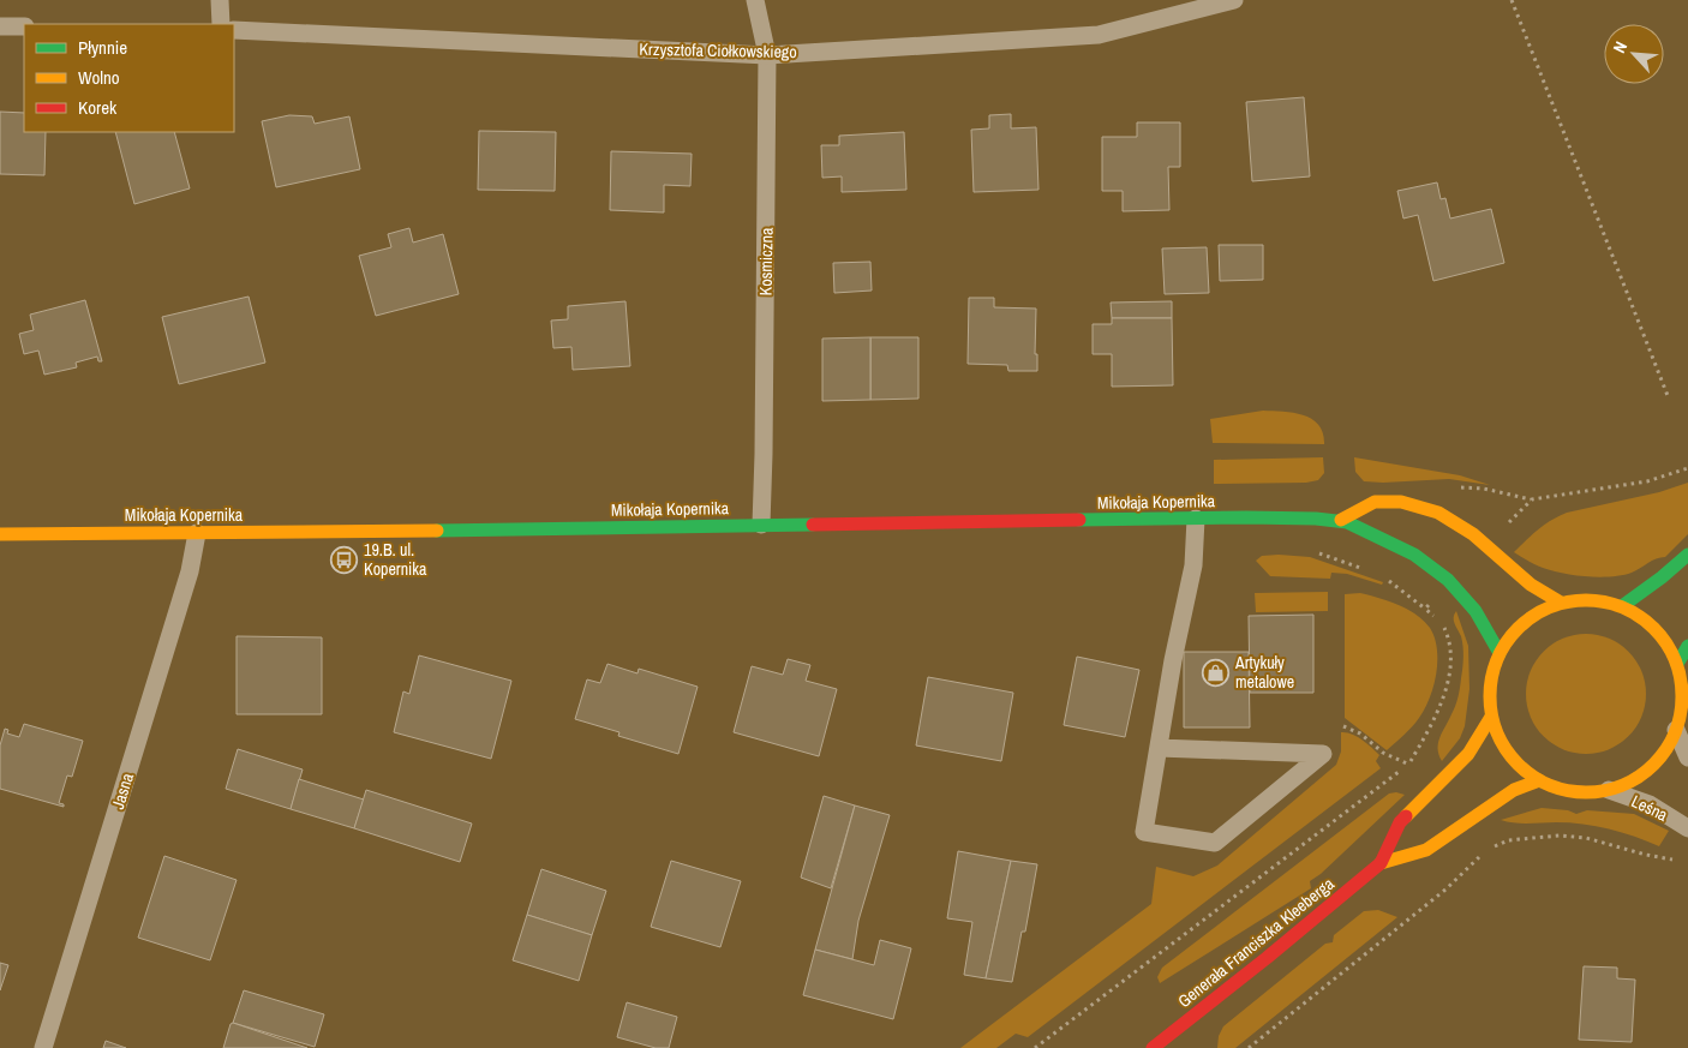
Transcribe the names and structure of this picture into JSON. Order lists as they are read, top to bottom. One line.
{"streets":{"street":["Krzysztofa Ciołkowskiego","Kosmiczna","Mikołaja Kopernika","Jasna","Leśna","Generała Franciszka Kleeberga"]},"crossings":[["Krzysztofa Ciołkowskiego","Kosmiczna"],["Kosmiczna","Mikołaja Kopernika"],["Mikołaja Kopernika","Jasna"],["Mikołaja Kopernika","Leśna"],["Mikołaja Kopernika","Generała Franciszka Kleeberga"],["Leśna","Generała Franciszka Kleeberga"]],"places":{"bus stop":["19.B. ul. Kopernika"],"shop":["Artykuły metalowe"]},"legend":["Płynnie","Wolno","Korek"],"north":"top left"}
